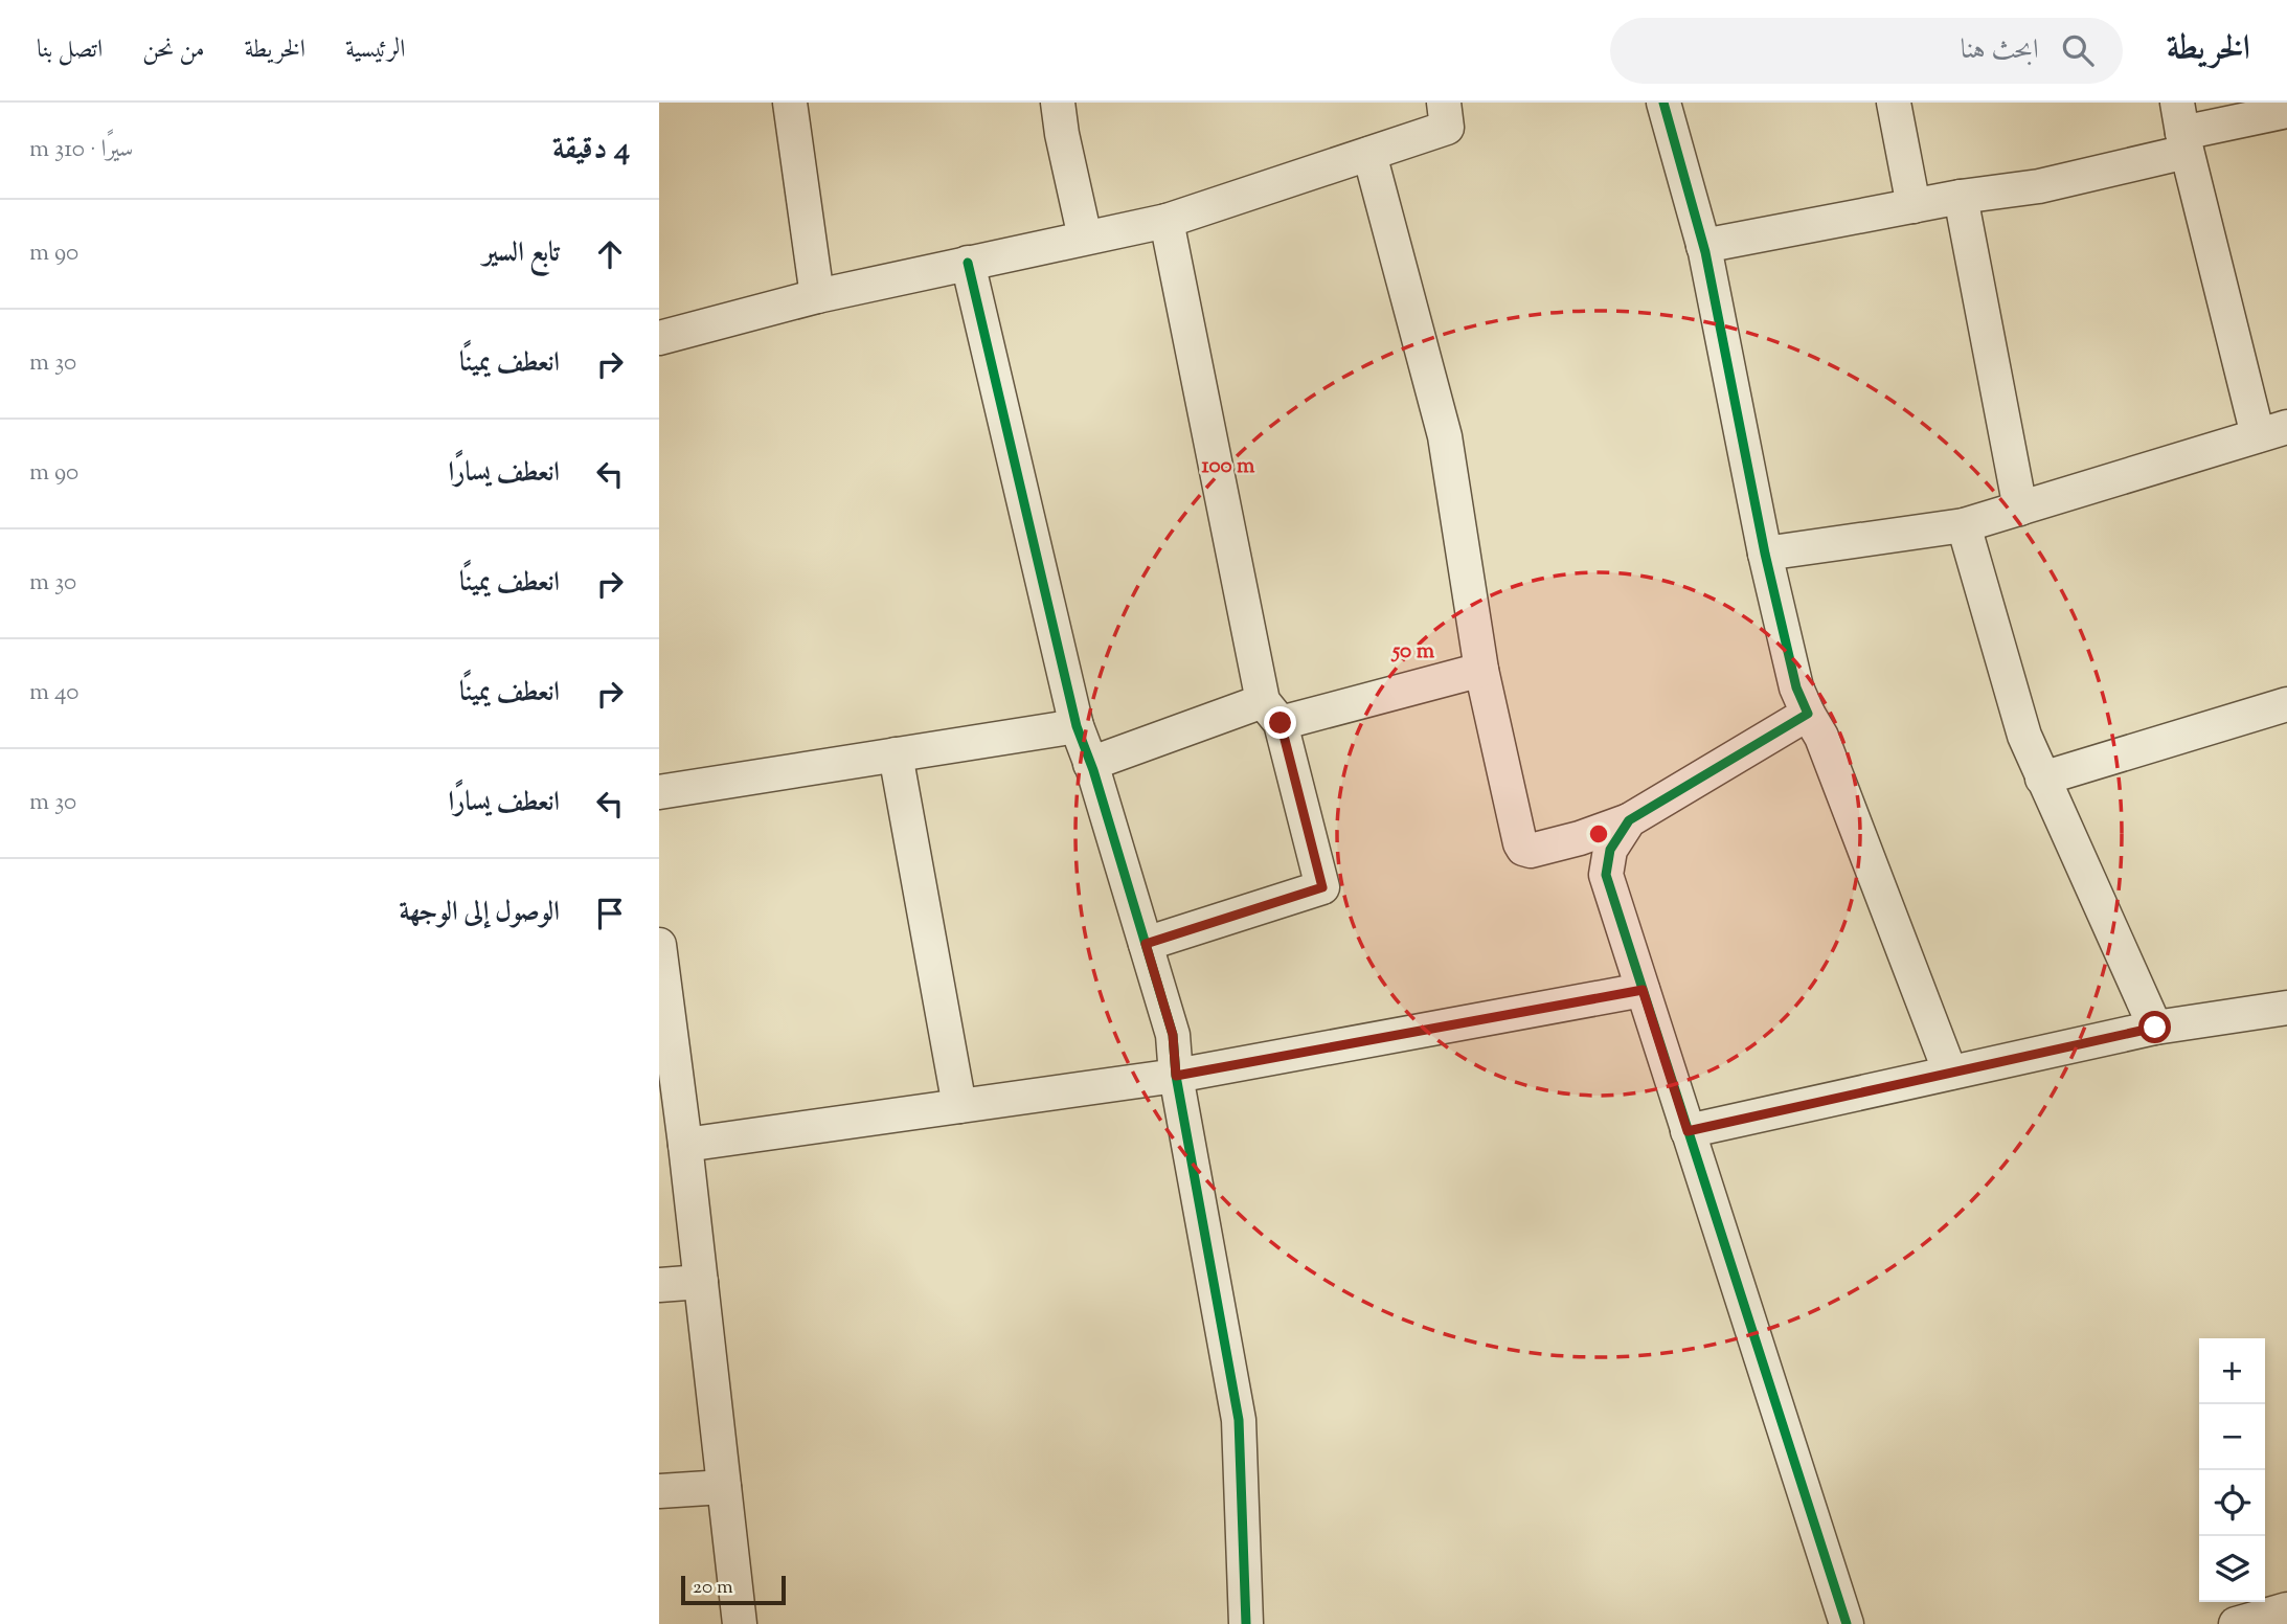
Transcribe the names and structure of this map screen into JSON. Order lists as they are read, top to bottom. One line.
{"scale_bar":"20 m","page":{"header":"الخريطة","search":"ابحث هنا","nav":["الرئيسية","الخريطة","من نحن","اتصل بنا"],"heading":["4 دقيقة","سيرًا · 310 m"],"list":[["تابع السير","90 m"],["انعطف يمينًا","30 m"],["انعطف يسارًا","90 m"],["انعطف يمينًا","30 m"],["انعطف يمينًا","40 m"],["انعطف يسارًا","30 m"],"الوصول إلى الوجهة"],"map_buttons":["+","−"],"scale":"20 m"},"rings":["100 m","50 m"]}
